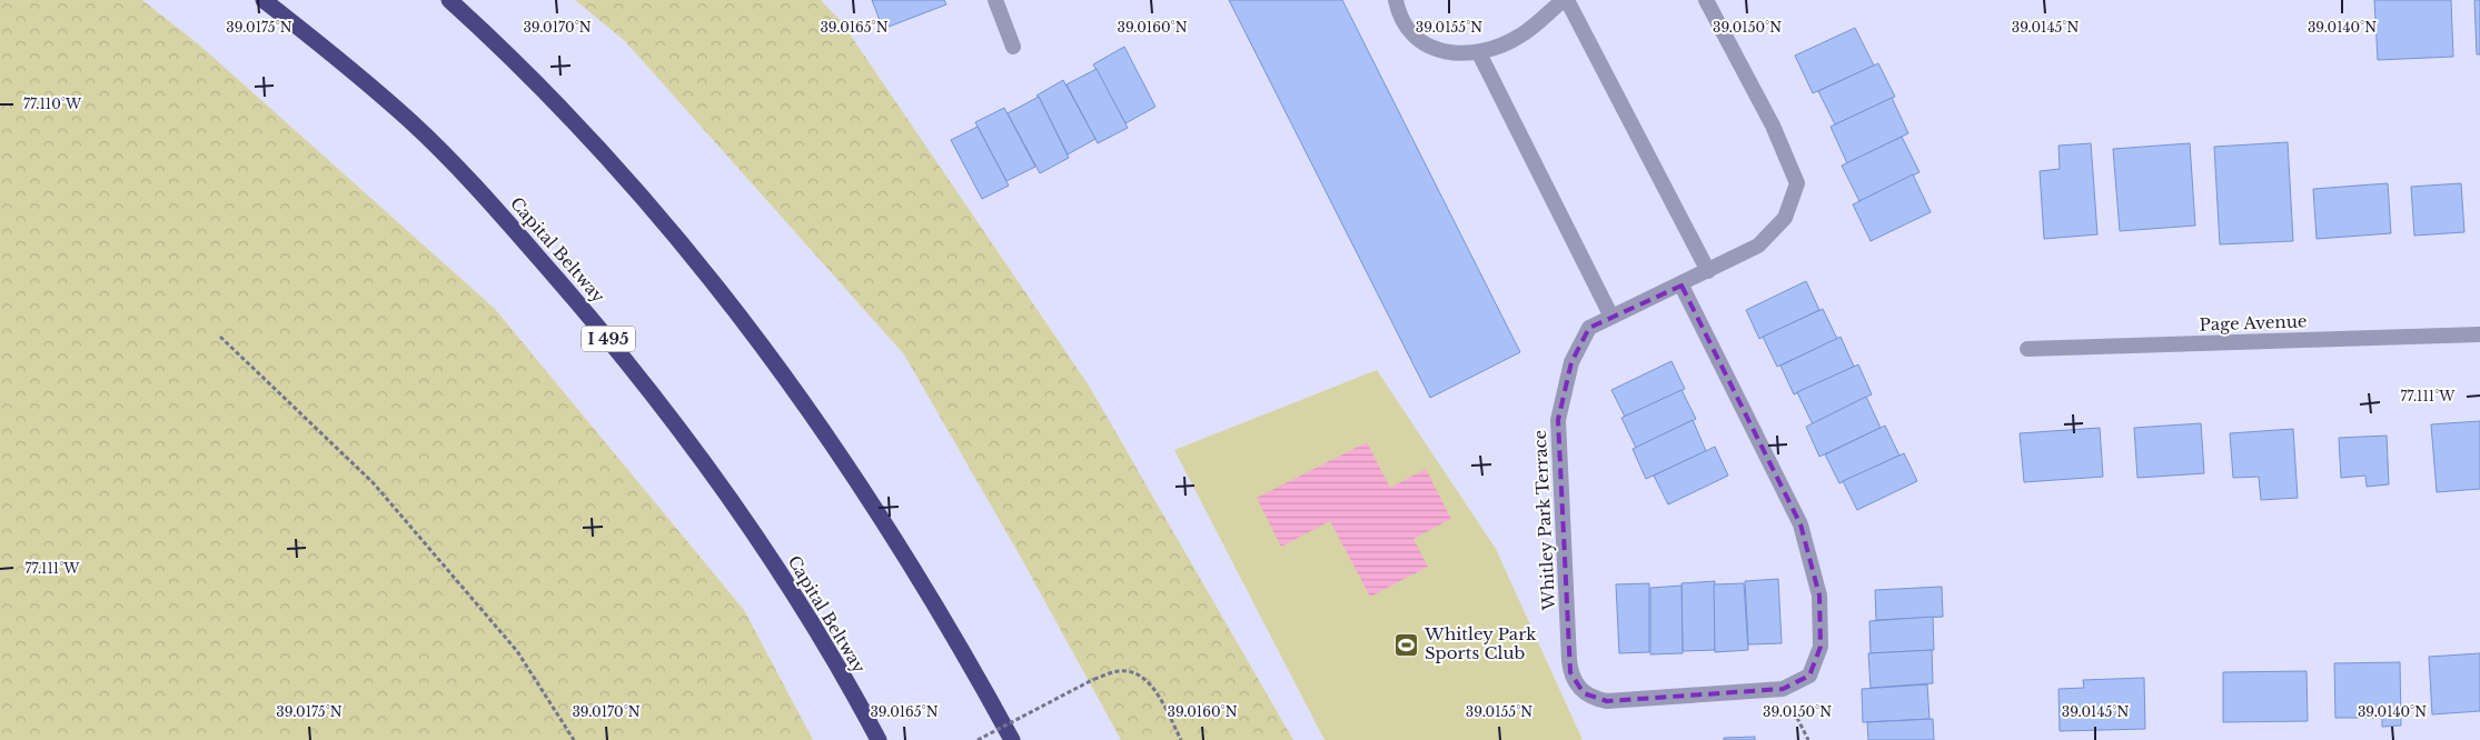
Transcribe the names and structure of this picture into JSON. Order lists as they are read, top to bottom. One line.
{"streets":{"highway":["Capital Beltway","I 495"],"street":["Page Avenue","Whitley Park Terrace"]},"places":{"sports":["Whitley Park Sports Club"]},"coordinates":["39.0175°N","39.0170°N","39.0165°N","39.0160°N","39.0155°N","39.0150°N","39.0145°N","39.0140°N","77.110°W","77.111°W"]}
